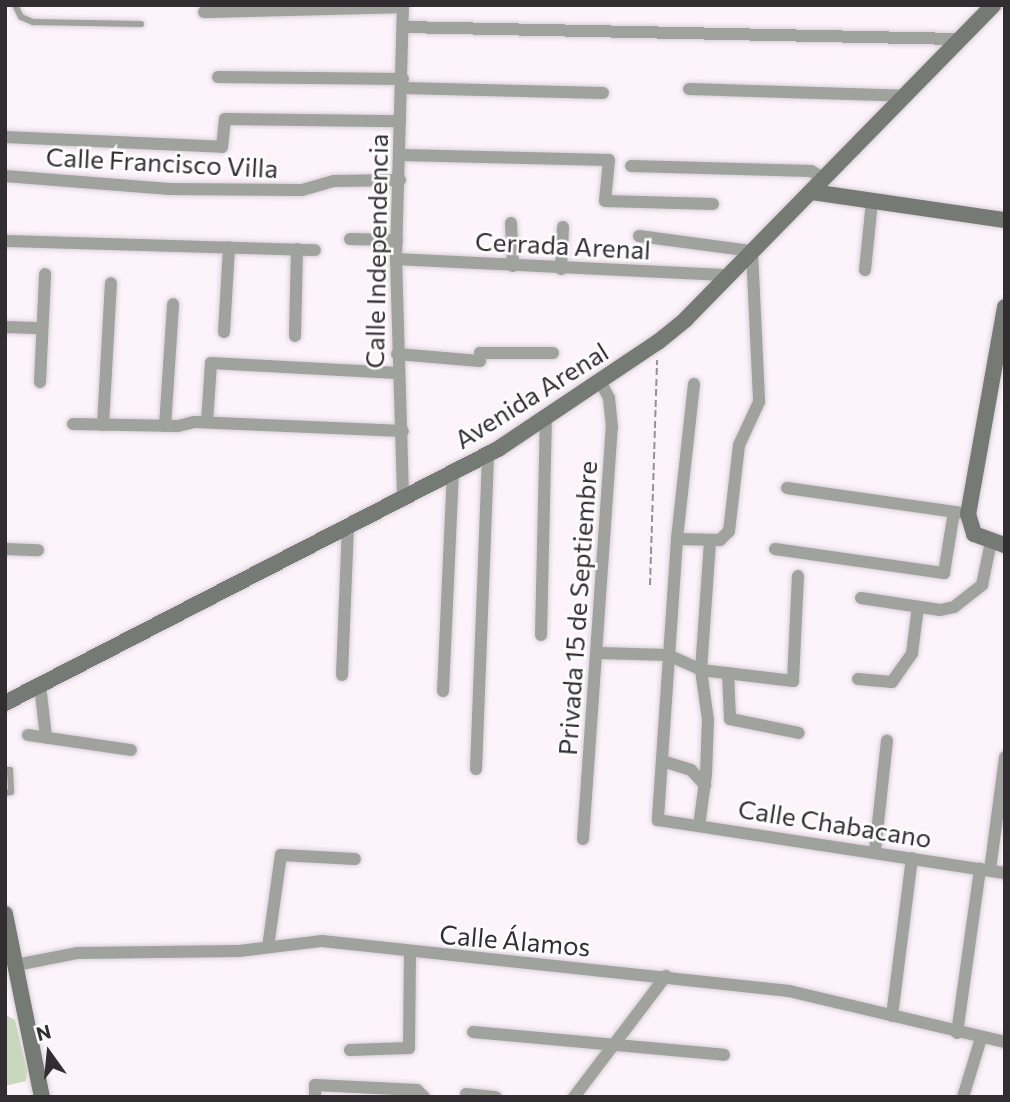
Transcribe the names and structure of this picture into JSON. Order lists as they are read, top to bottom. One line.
{"streets":{"main road":["Avenida Arenal"],"street":["Calle Francisco Villa","Cerrada Arenal","Calle Independencia","Privada 15 de Septiembre","Calle Chabacano","Calle Álamos"]},"crossings":[["Calle Francisco Villa","Calle Independencia"],["Cerrada Arenal","Calle Independencia"],["Cerrada Arenal","Avenida Arenal"],["Calle Independencia","Avenida Arenal"],["Avenida Arenal","Privada 15 de Septiembre"]],"north":"top"}
